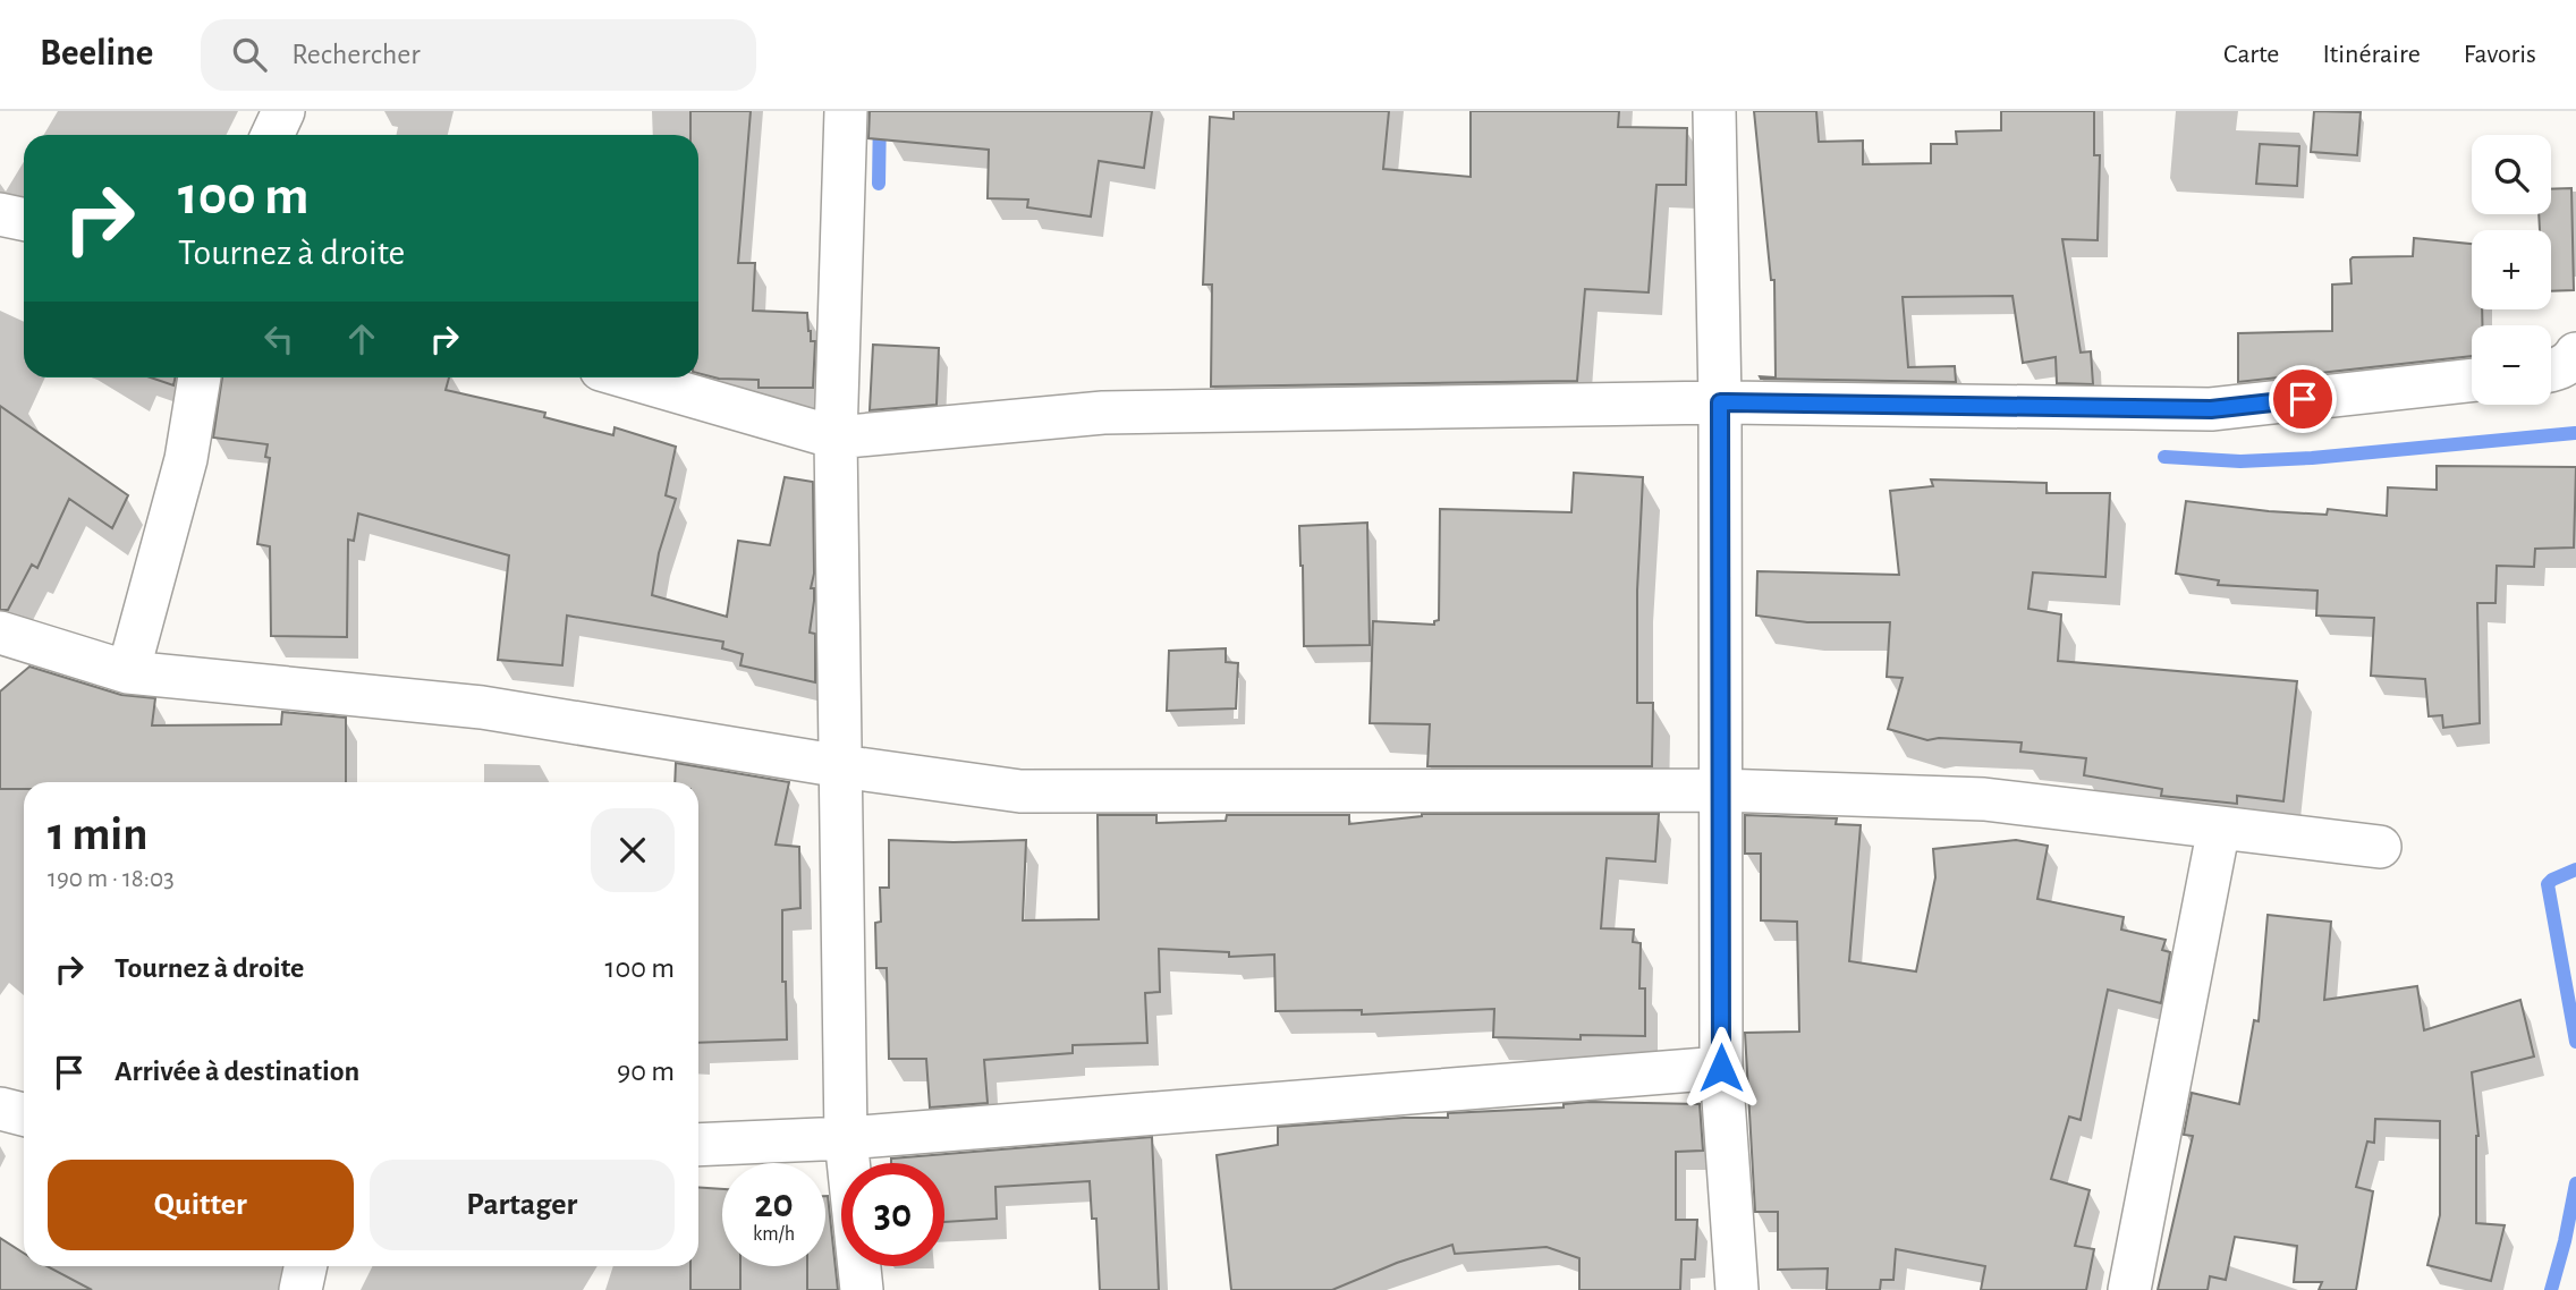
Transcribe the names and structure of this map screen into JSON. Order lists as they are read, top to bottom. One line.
{"page":{"header":"Beeline","search":"Rechercher","nav":["Carte","Itinéraire","Favoris"],"map_buttons":["+","−"],"turn":["100 m","Tournez à droite"],"heading":["1 min","190 m · 18:03"],"list":[{"name":"Tournez à droite","value":"100 m"},{"name":"Arrivée à destination","value":"90 m"}],"buttons":["Quitter","Partager"],"speed":"20 km/h","limit":"30"}}
